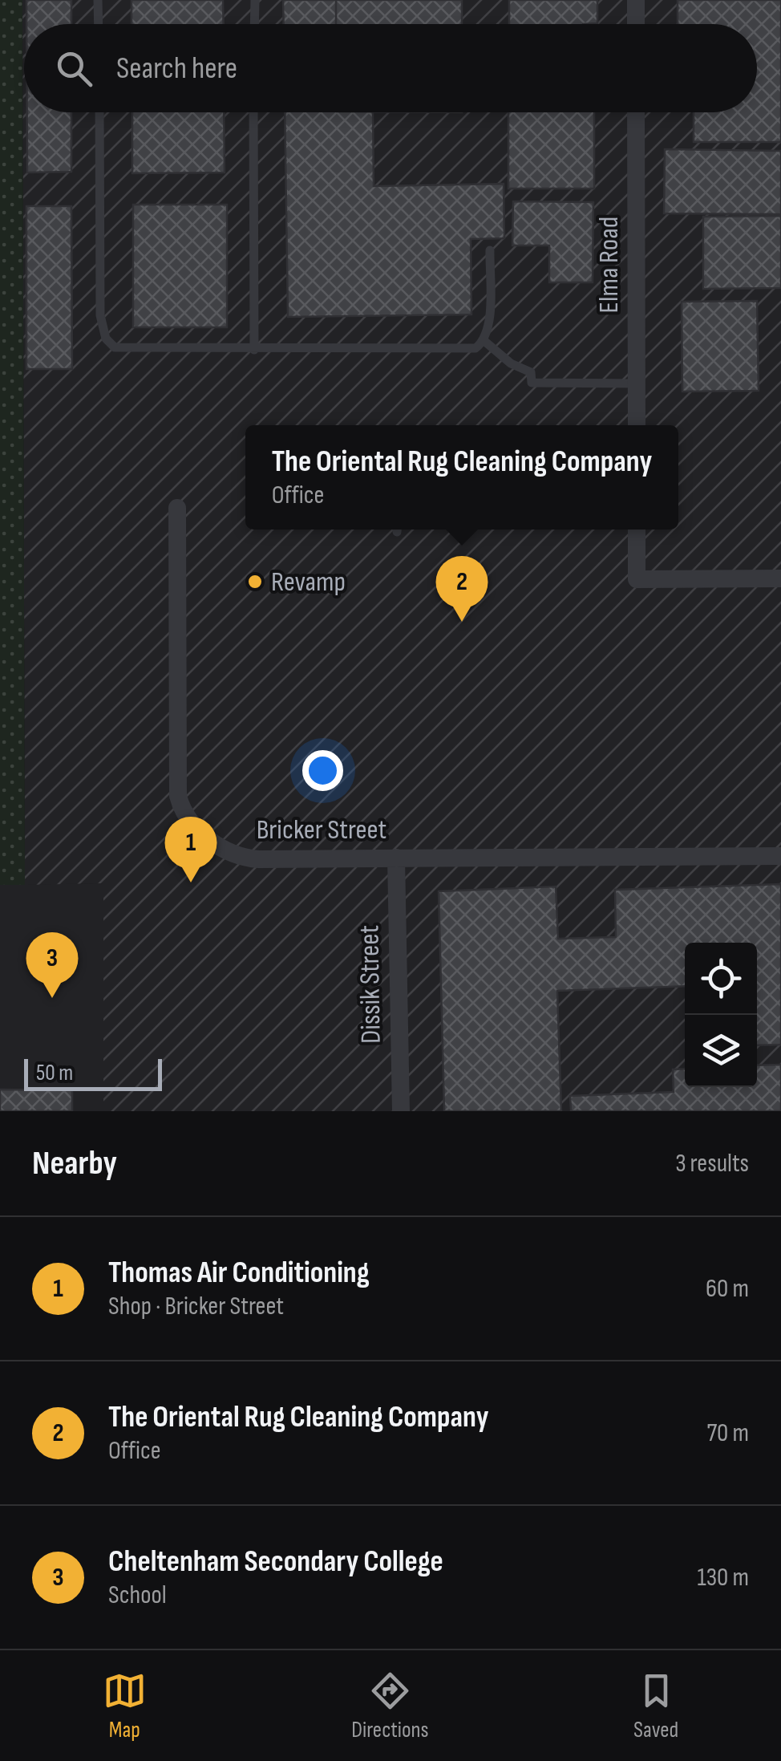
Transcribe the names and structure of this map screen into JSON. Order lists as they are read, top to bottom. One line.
{"streets":{"street":["Elma Road","Bricker Street","Dissik Street"]},"crossings":[["Bricker Street","Dissik Street"]],"places":["Revamp"],"scale_bar":"50 m","page":{"search":"Search here","popup":["The Oriental Rug Cleaning Company","Office"],"pins":["2","1","3"],"scale":"50 m","heading":["Nearby","3 results"],"list":[{"mark":"1","name":"Thomas Air Conditioning","note":"Shop · Bricker Street","value":"60 m"},{"mark":"2","name":"The Oriental Rug Cleaning Company","note":"Office","value":"70 m"},{"mark":"3","name":"Cheltenham Secondary College","note":"School","value":"130 m"}],"nav":["Map","Directions","Saved"]}}
